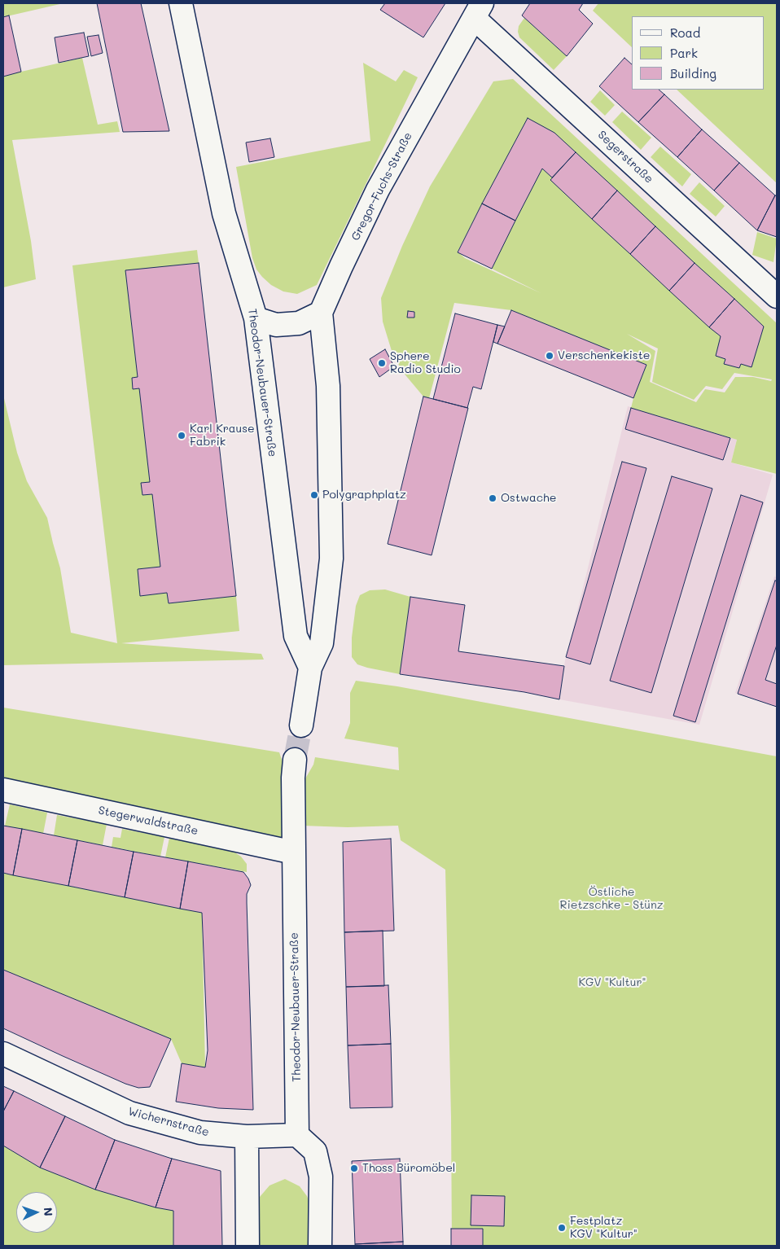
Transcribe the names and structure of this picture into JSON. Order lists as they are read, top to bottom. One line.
{"streets":{"street":["Segerstraße","Gregor-Fuchs-Straße","Theodor-Neubauer-Straße","Stegerwaldstraße","Wichernstraße"]},"crossings":[["Segerstraße","Gregor-Fuchs-Straße"],["Theodor-Neubauer-Straße","Stegerwaldstraße"],["Theodor-Neubauer-Straße","Wichernstraße"]],"parks":["Östliche Rietzschke - Stünz","KGV \"Kultur\""],"places":["Verschenkekiste","Sphere Radio Studio","Karl Krause Fabrik","Polygraphplatz","Ostwache","Thoss Büromöbel","Festplatz KGV \"Kultur\""],"legend":["Road","Park","Building"],"north":"right"}
